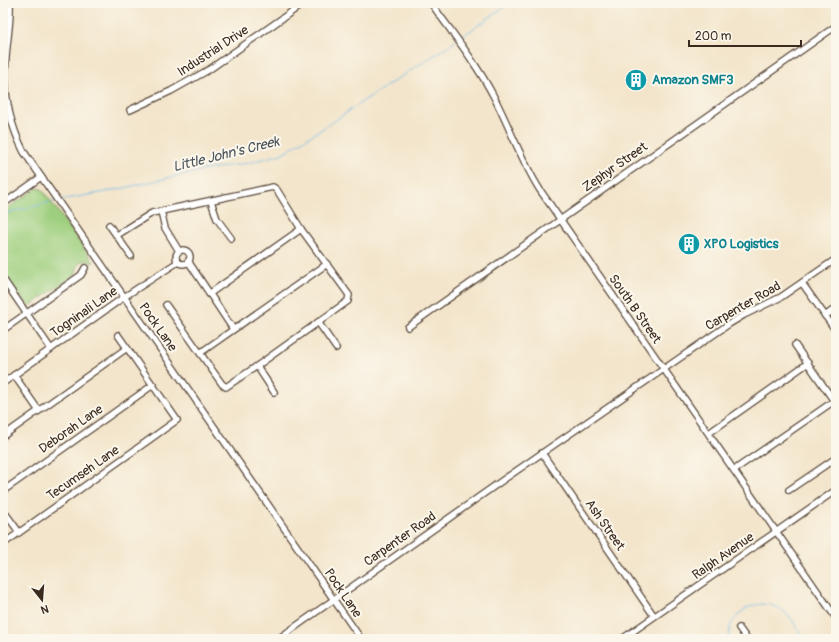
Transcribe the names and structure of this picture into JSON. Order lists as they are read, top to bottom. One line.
{"streets":{"street":["Industrial Drive","Zephyr Street","Carpenter Road","South B Street","Togninali Lane","Pock Lane","Deborah Lane","Tecumseh Lane","Ash Street","Ralph Avenue"]},"crossings":[["Zephyr Street","South B Street"],["Carpenter Road","South B Street"],["Carpenter Road","Pock Lane"],["Carpenter Road","Ash Street"],["South B Street","Ralph Avenue"],["Togninali Lane","Pock Lane"],["Deborah Lane","Tecumseh Lane"],["Ash Street","Ralph Avenue"]],"water":["Little John's Creek"],"places":{"building":["Amazon SMF3","XPO Logistics"]},"scale_bar":"200 m","north":"bottom"}
